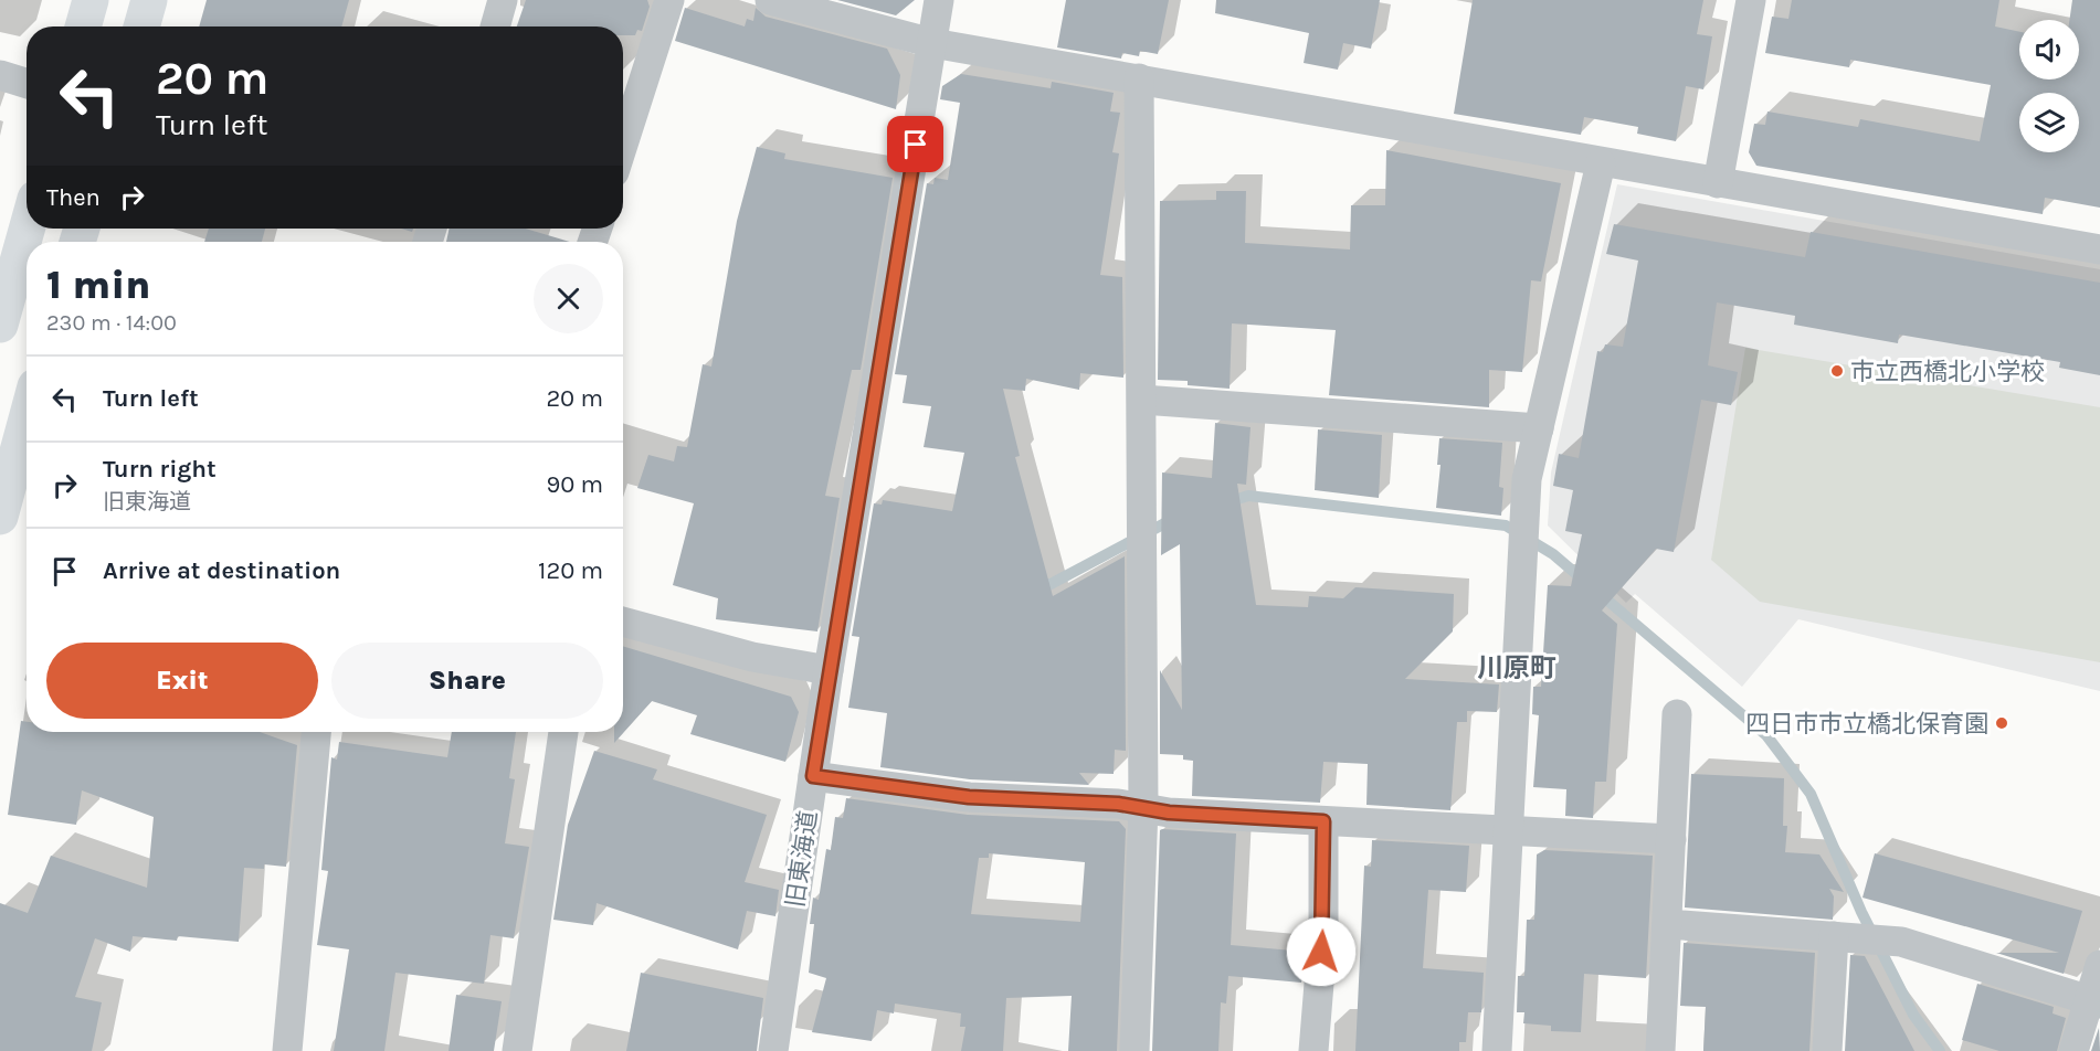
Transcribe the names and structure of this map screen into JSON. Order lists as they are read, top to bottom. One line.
{"streets":{"street":["旧東海道"]},"districts":["川原町"],"places":["市立西橋北小学校","四日市市立橋北保育園"],"page":{"turn":["20 m","Turn left"],"then":"Then","heading":["1 min","230 m · 14:00"],"list":[{"name":"Turn left","value":"20 m"},{"name":"Turn right","note":"旧東海道","value":"90 m"},{"name":"Arrive at destination","value":"120 m"}],"buttons":["Exit","Share"]}}
